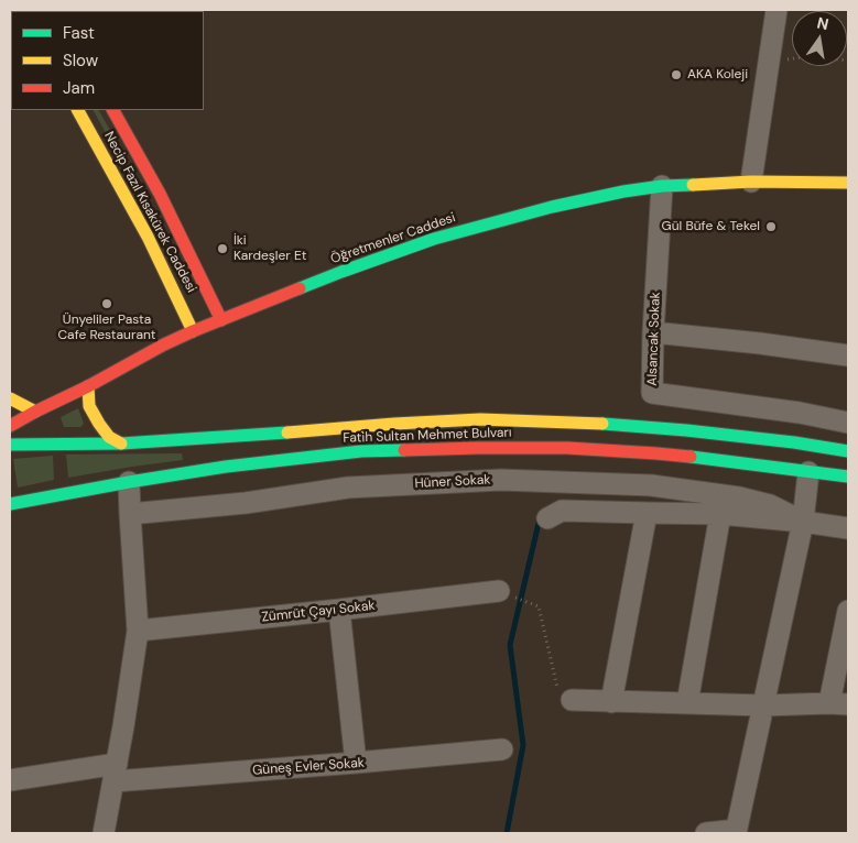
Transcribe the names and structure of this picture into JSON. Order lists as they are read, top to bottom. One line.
{"streets":{"main road":["Necip Fazıl Kısakürek Caddesi","Öğretmenler Caddesi","Fatih Sultan Mehmet Bulvarı"],"street":["Alsancak Sokak","Hüner Sokak","Zümrüt Çayı Sokak","Güneş Evler Sokak"]},"crossings":[["Necip Fazıl Kısakürek Caddesi","Öğretmenler Caddesi"],["Öğretmenler Caddesi","Alsancak Sokak"]],"places":["AKA Koleji","Gül Büfe & Tekel","İki Kardeşler Et","Ünyeliler Pasta Cafe Restaurant"],"legend":["Fast","Slow","Jam"],"north":"top"}
